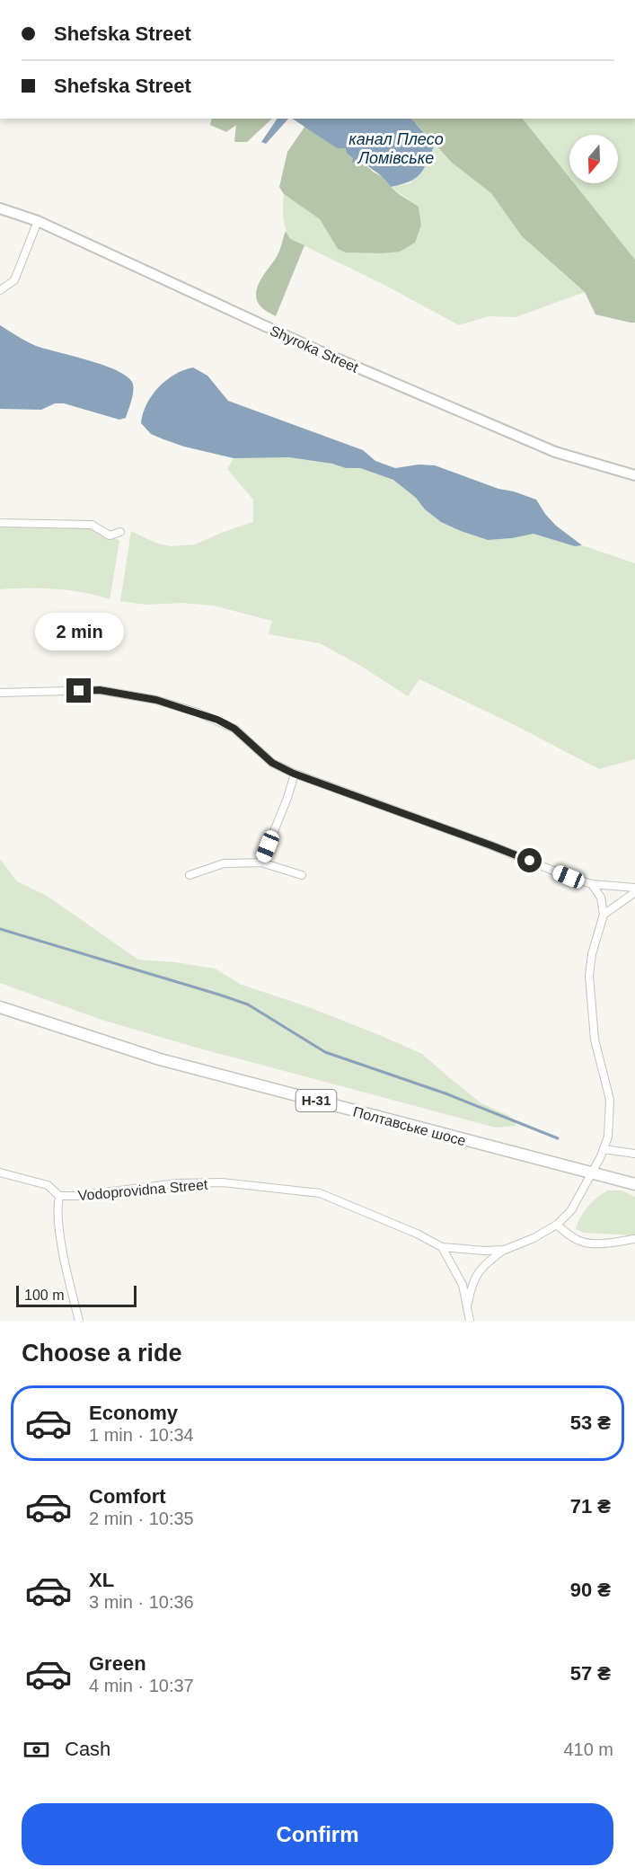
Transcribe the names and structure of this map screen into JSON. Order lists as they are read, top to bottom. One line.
{"streets":{"main road":["Shyroka Street","Н-31","Полтавське шосе"],"street":["Vodoprovidna Street"]},"crossings":[["Полтавське шосе","Vodoprovidna Street"]],"water":["канал Плесо Ломівське"],"scale_bar":"100 m","north":"bottom","page":{"banner":["Shefska Street","Shefska Street"],"bubble":"2 min","scale":"100 m","heading":"Choose a ride","list":[{"name":"Economy","note":"1 min · 10:34","value":"53 ₴"},{"name":"Comfort","note":"2 min · 10:35","value":"71 ₴"},{"name":"XL","note":"3 min · 10:36","value":"90 ₴"},{"name":"Green","note":"4 min · 10:37","value":"57 ₴"}],"pay":["Cash","410 m"],"buttons":"Confirm"}}
